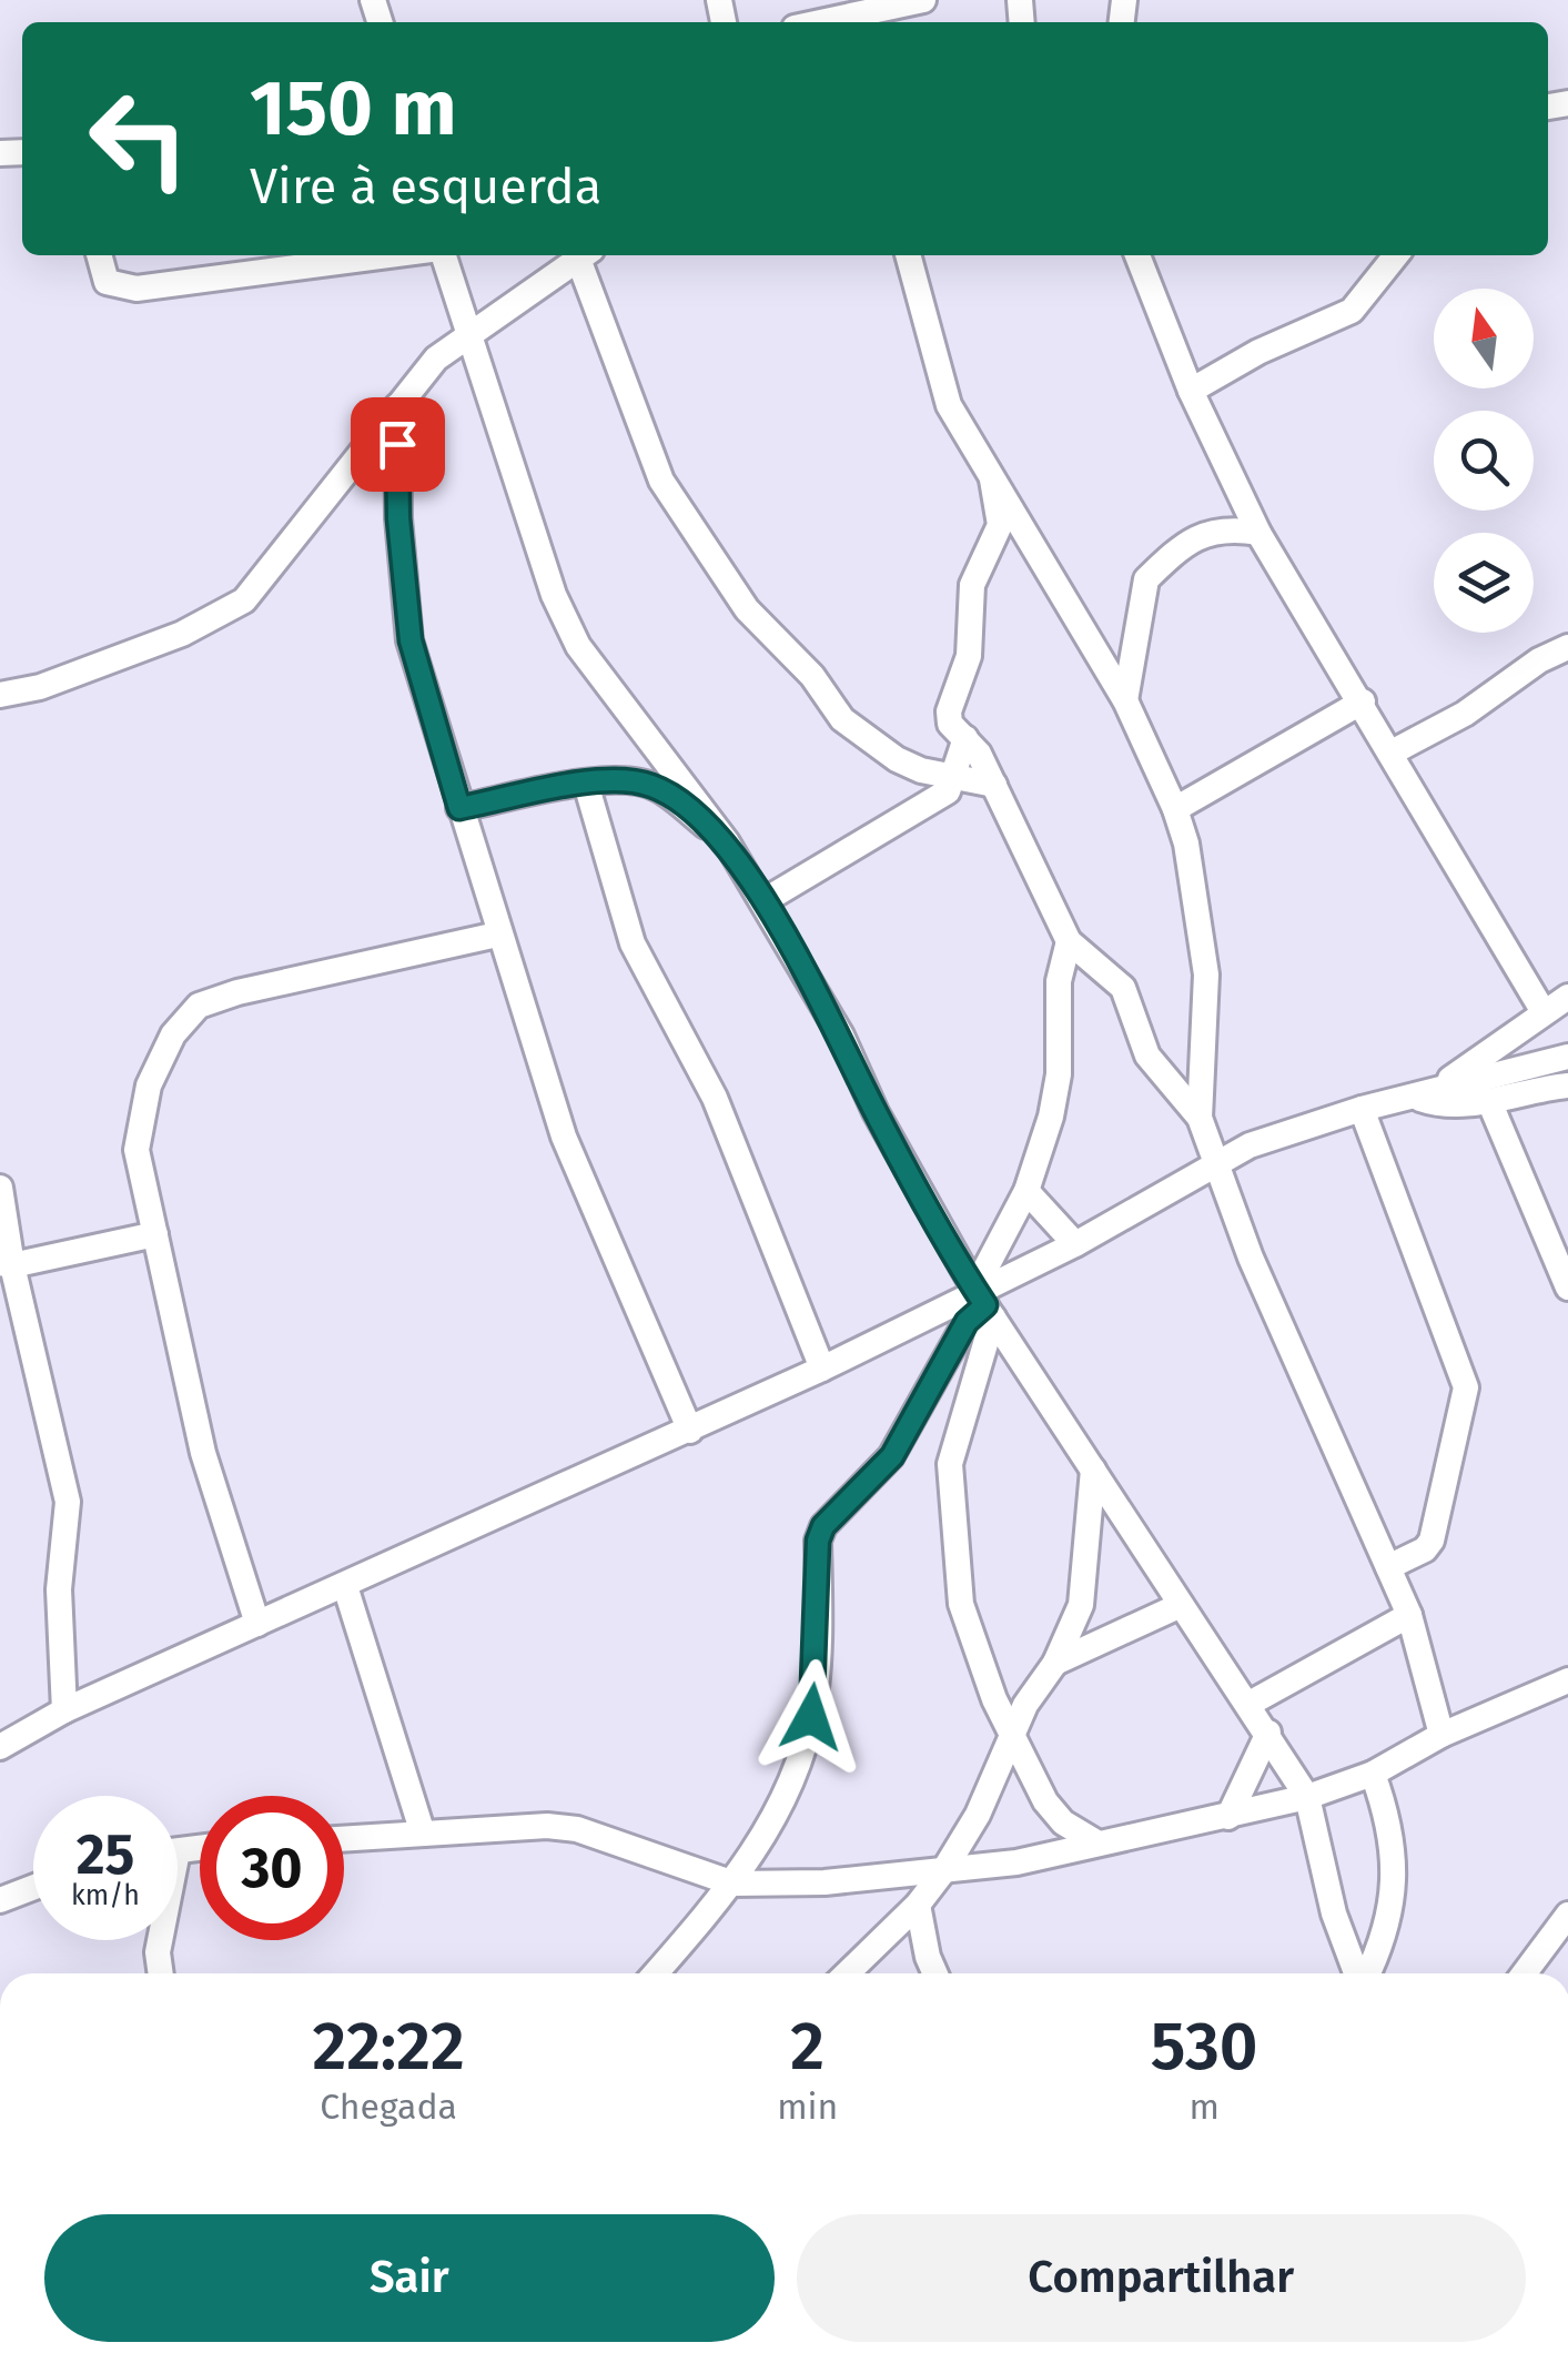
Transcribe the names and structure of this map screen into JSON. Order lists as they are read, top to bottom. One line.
{"north":"top","page":{"turn":["150 m","Vire à esquerda"],"speed":"25 km/h","limit":"30","eta":["22:22","Chegada","2","min","530","m"],"buttons":["Sair","Compartilhar"]}}
